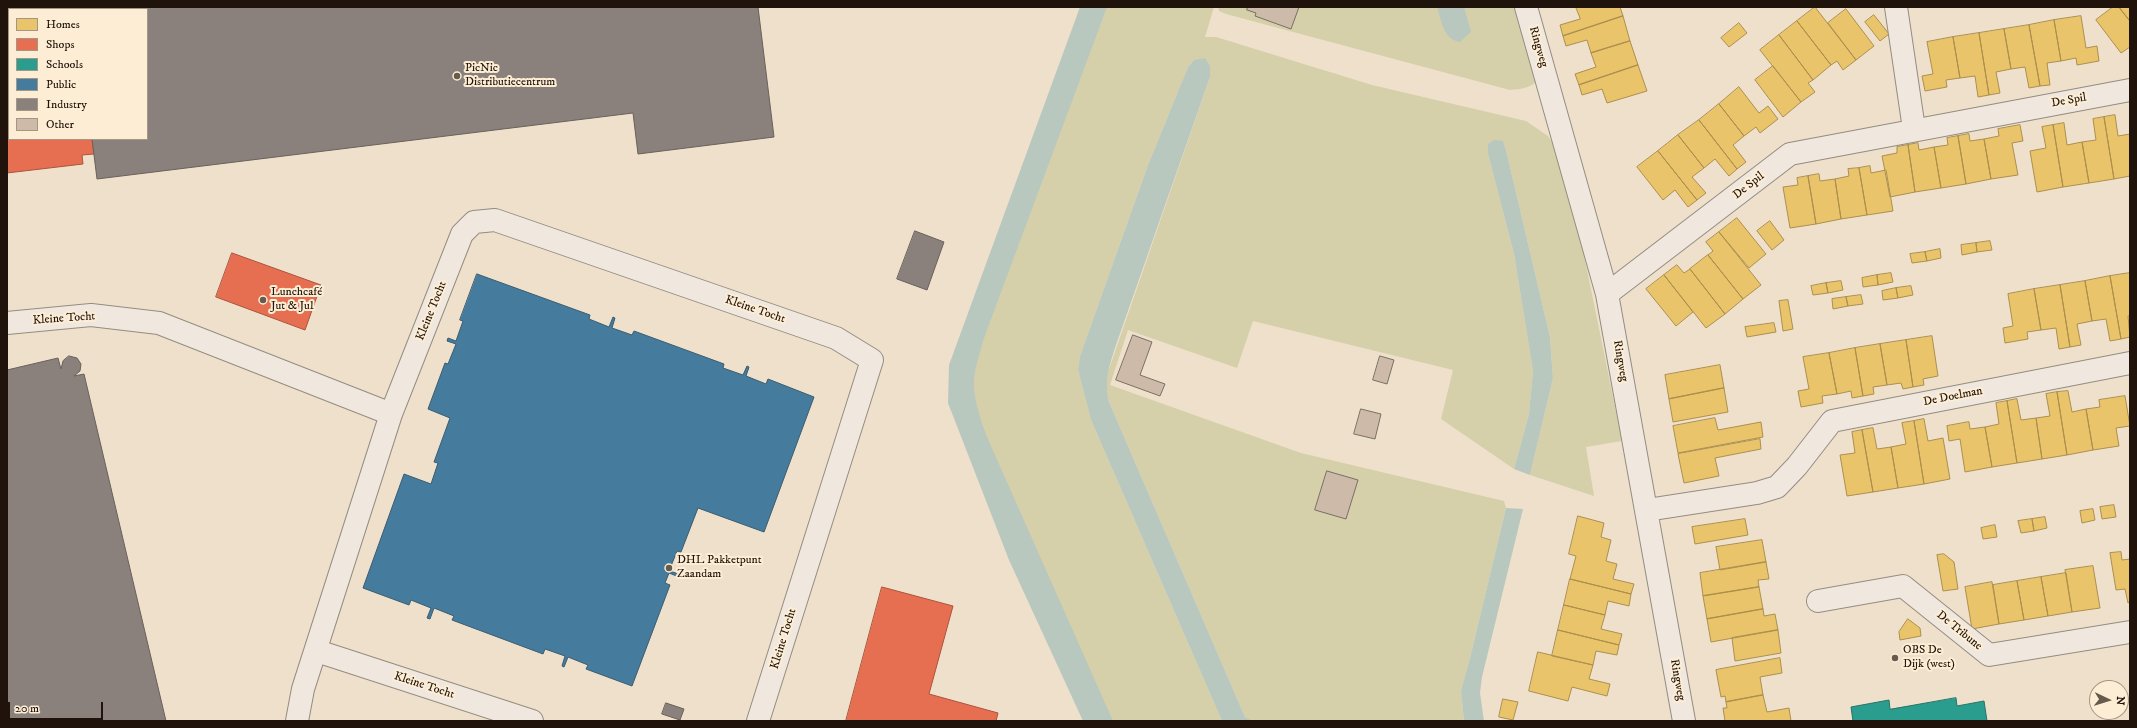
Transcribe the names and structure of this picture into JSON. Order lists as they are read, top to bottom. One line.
{"streets":{"street":["Ringweg","De Spil","Kleine Tocht","De Doelman","De Tribune"]},"crossings":[["Ringweg","De Spil"],["Ringweg","De Doelman"]],"places":["PicNic Distributiecentrum","Lunchcafé Jut & Jul","DHL Pakketpunt Zaandam","OBS De Dijk (west)"],"legend":["Homes","Shops","Schools","Public","Industry","Other"],"scale_bar":"20 m","north":"right"}
